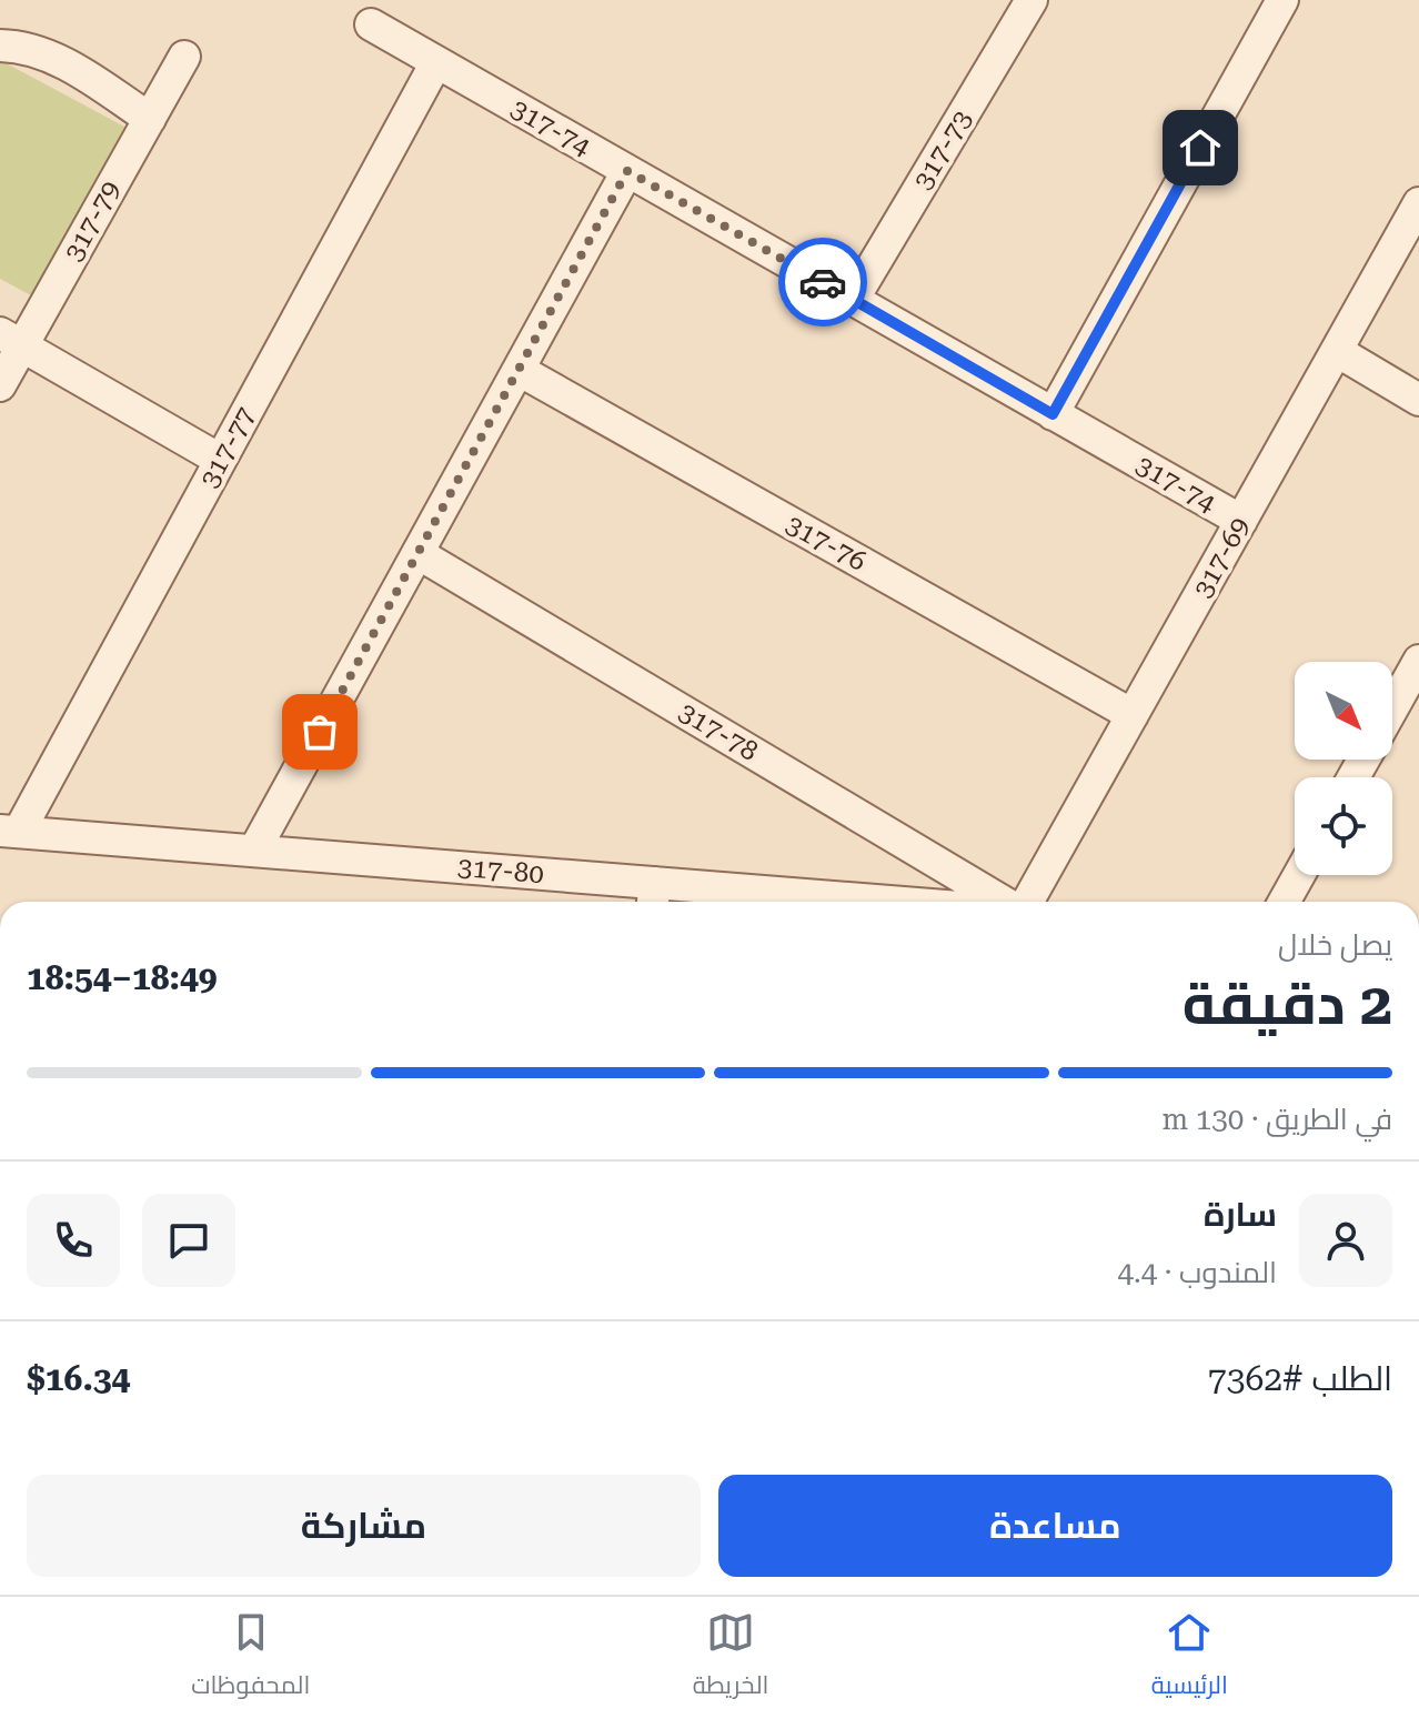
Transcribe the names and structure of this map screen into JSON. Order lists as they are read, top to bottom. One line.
{"streets":{"street":["317-74","317-73","317-79","317-77","317-76","317-69","317-78","317-80"]},"crossings":[["317-74","317-73"],["317-74","317-77"],["317-74","317-69"],["317-77","317-80"],["317-76","317-69"]],"north":"bottom right","page":{"heading":["2 دقيقة","يصل خلال","18:49–18:54"],"panel":["سارة","المندوب · 4.4","الطلب #7362","$16.34"],"bar":"في الطريق · 130 m","buttons":["مساعدة","مشاركة"],"tabs":["الرئيسية","الخريطة","المحفوظات"]}}
